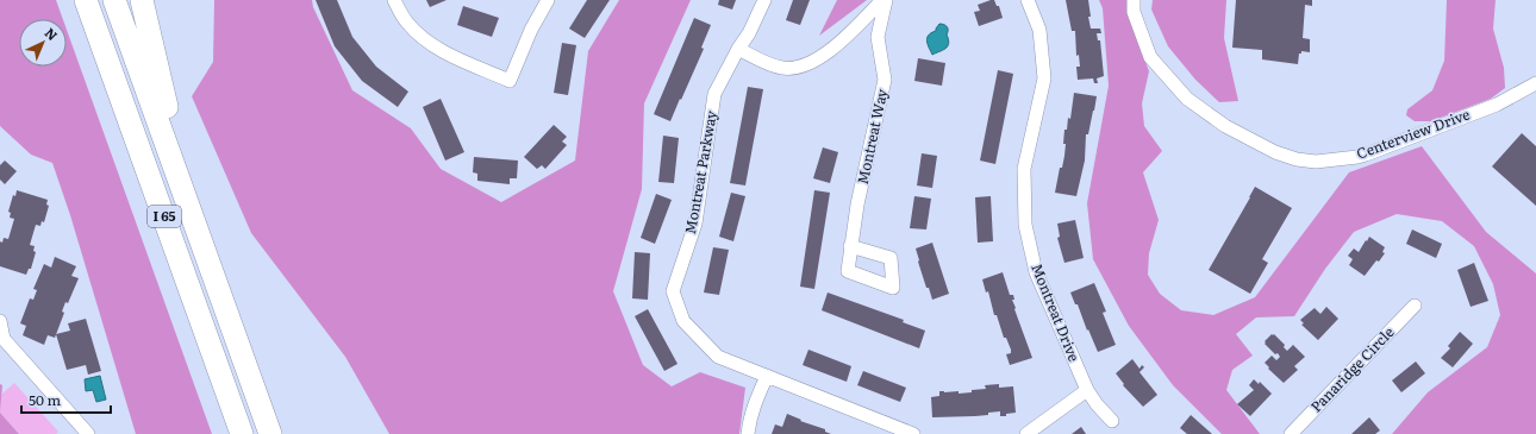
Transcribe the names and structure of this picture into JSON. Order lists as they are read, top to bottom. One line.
{"streets":{"highway":["I 65"],"street":["Centerview Drive","Montreat Way","Montreat Parkway","Montreat Drive","Panaridge Circle"]},"scale_bar":"50 m","north":"top right"}
